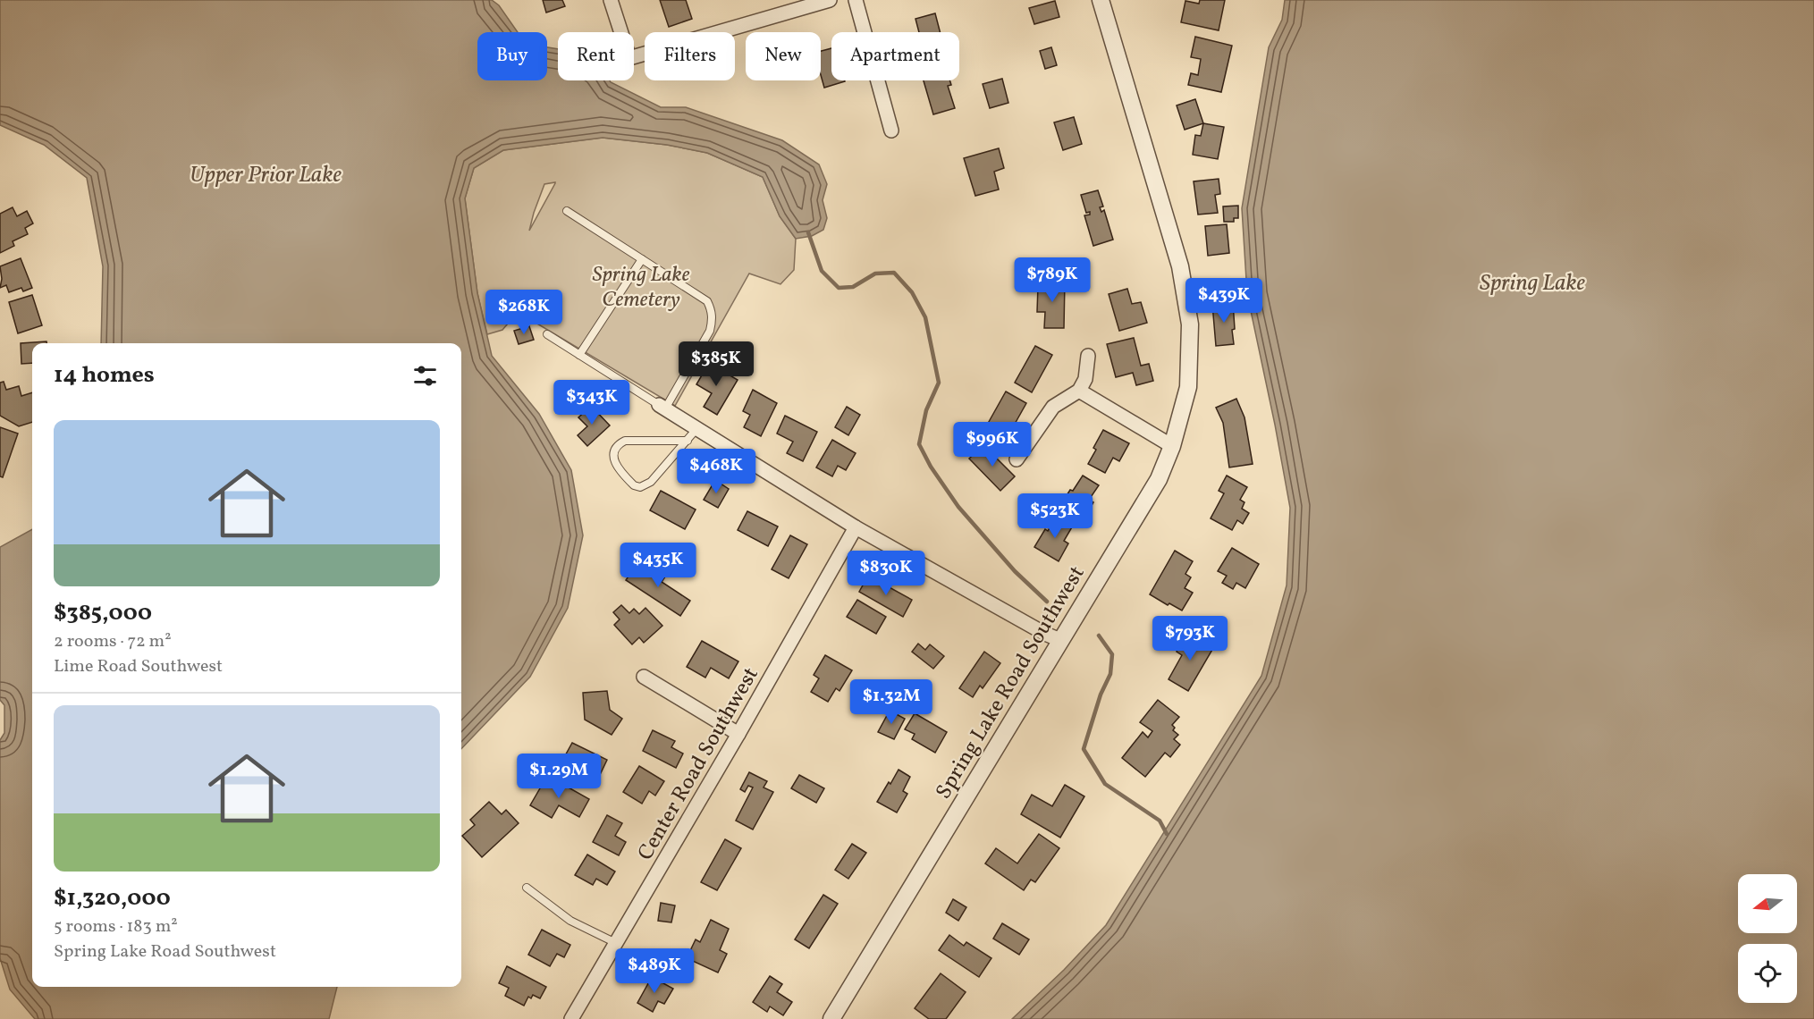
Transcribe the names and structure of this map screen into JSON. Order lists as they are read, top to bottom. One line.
{"streets":{"street":["Spring Lake Road Southwest","Center Road Southwest"]},"water":["Upper Prior Lake","Spring Lake"],"parks":["Spring Lake Cemetery"],"north":"left","page":{"chip":["Buy","Rent","Filters","New","Apartment"],"price":["$789K","$439K","$268K","$385K","$343K","$996K","$468K","$523K","$435K","$830K","$793K","$1.32M","$1.29M","$489K"],"heading":"14 homes","list":[{"name":"$385,000","note":"2 rooms · 72 m² · Lime Road Southwest"},{"name":"$1,320,000","note":"5 rooms · 183 m² · Spring Lake Road Southwest"}]}}
